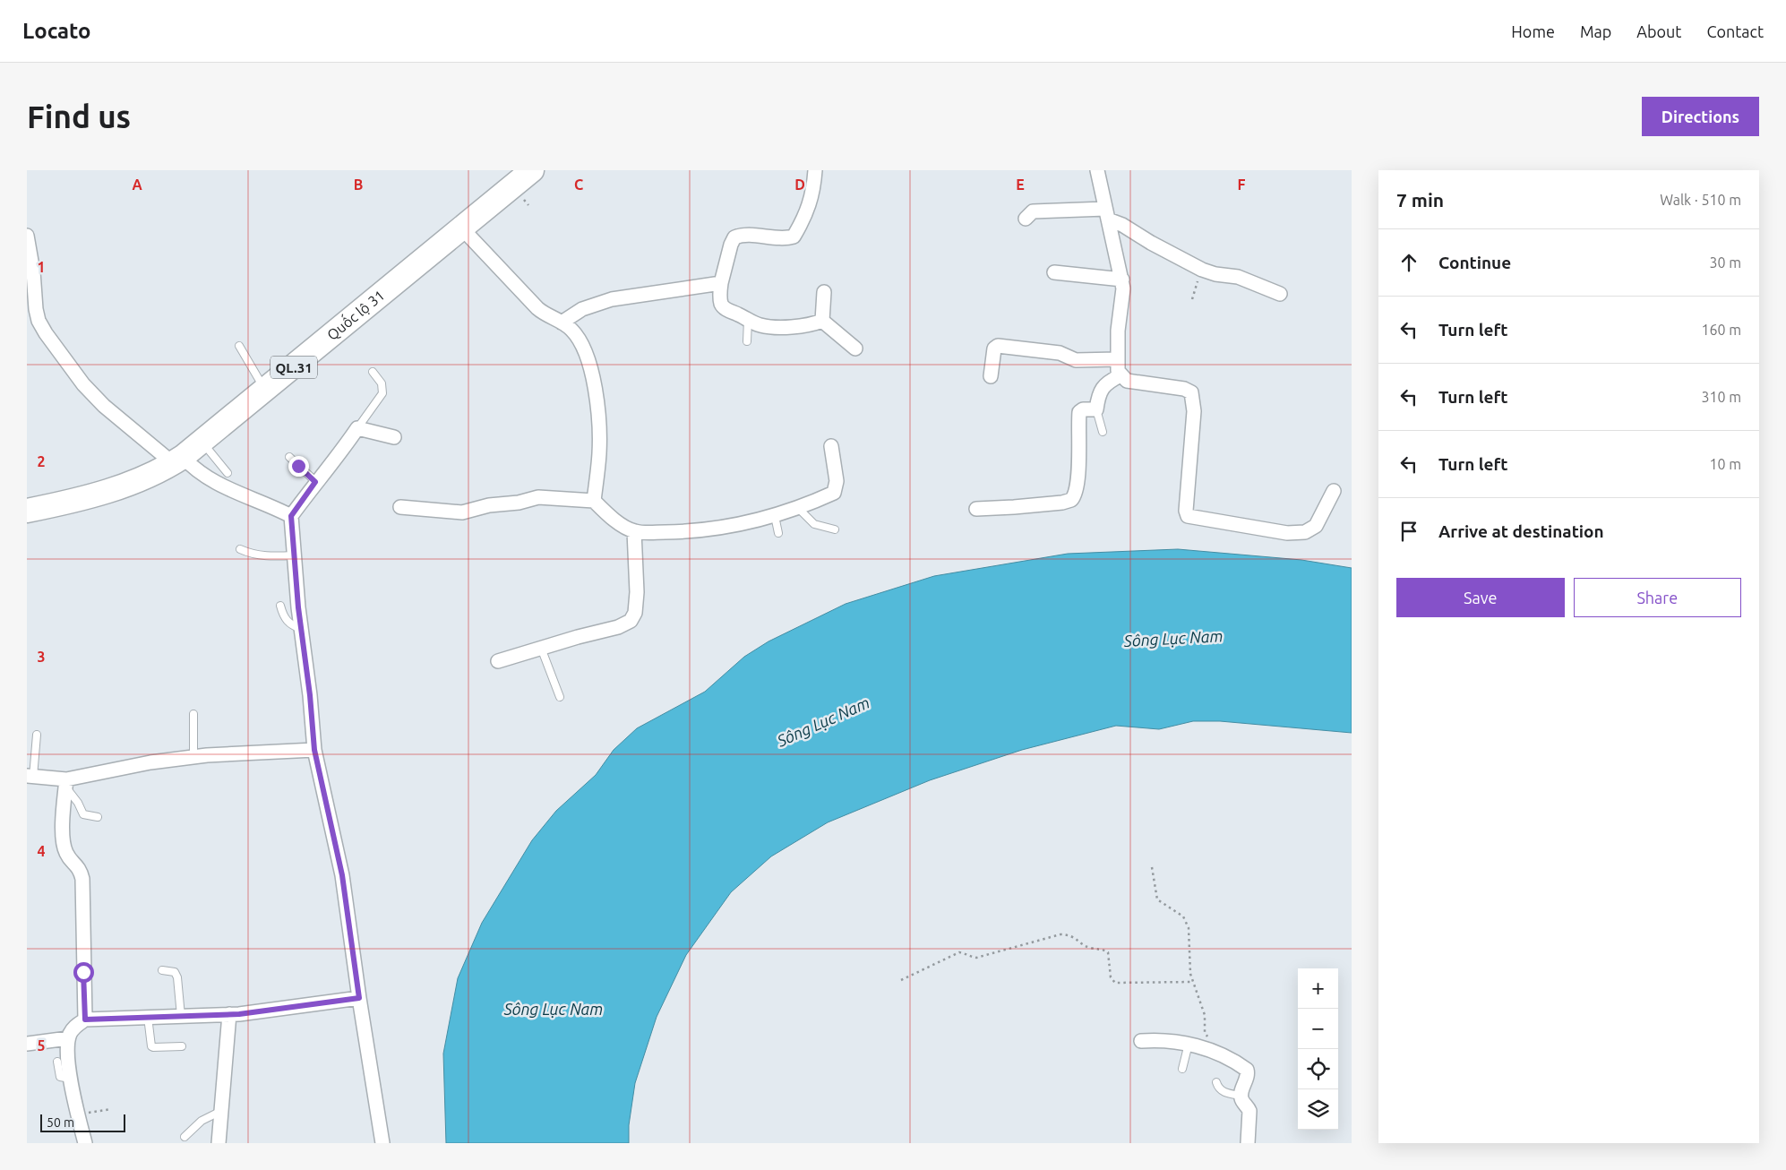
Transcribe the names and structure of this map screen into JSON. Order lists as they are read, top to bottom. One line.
{"streets":{"highway":["Quốc lộ 31","QL.31"]},"water":["Sông Lục Nam"],"scale_bar":"50 m","page":{"header":"Locato","nav":["Home","Map","About","Contact"],"buttons":["Directions",["Save","Share"]],"title":"Find us","heading":["7 min","Walk · 510 m"],"list":[["Continue","30 m"],["Turn left","160 m"],["Turn left","310 m"],["Turn left","10 m"],"Arrive at destination"],"map_buttons":["+","−"],"scale":"50 m"},"grid":{"columns":["A","B","C","D","E","F"],"rows":["1","2","3","4","5"]}}
